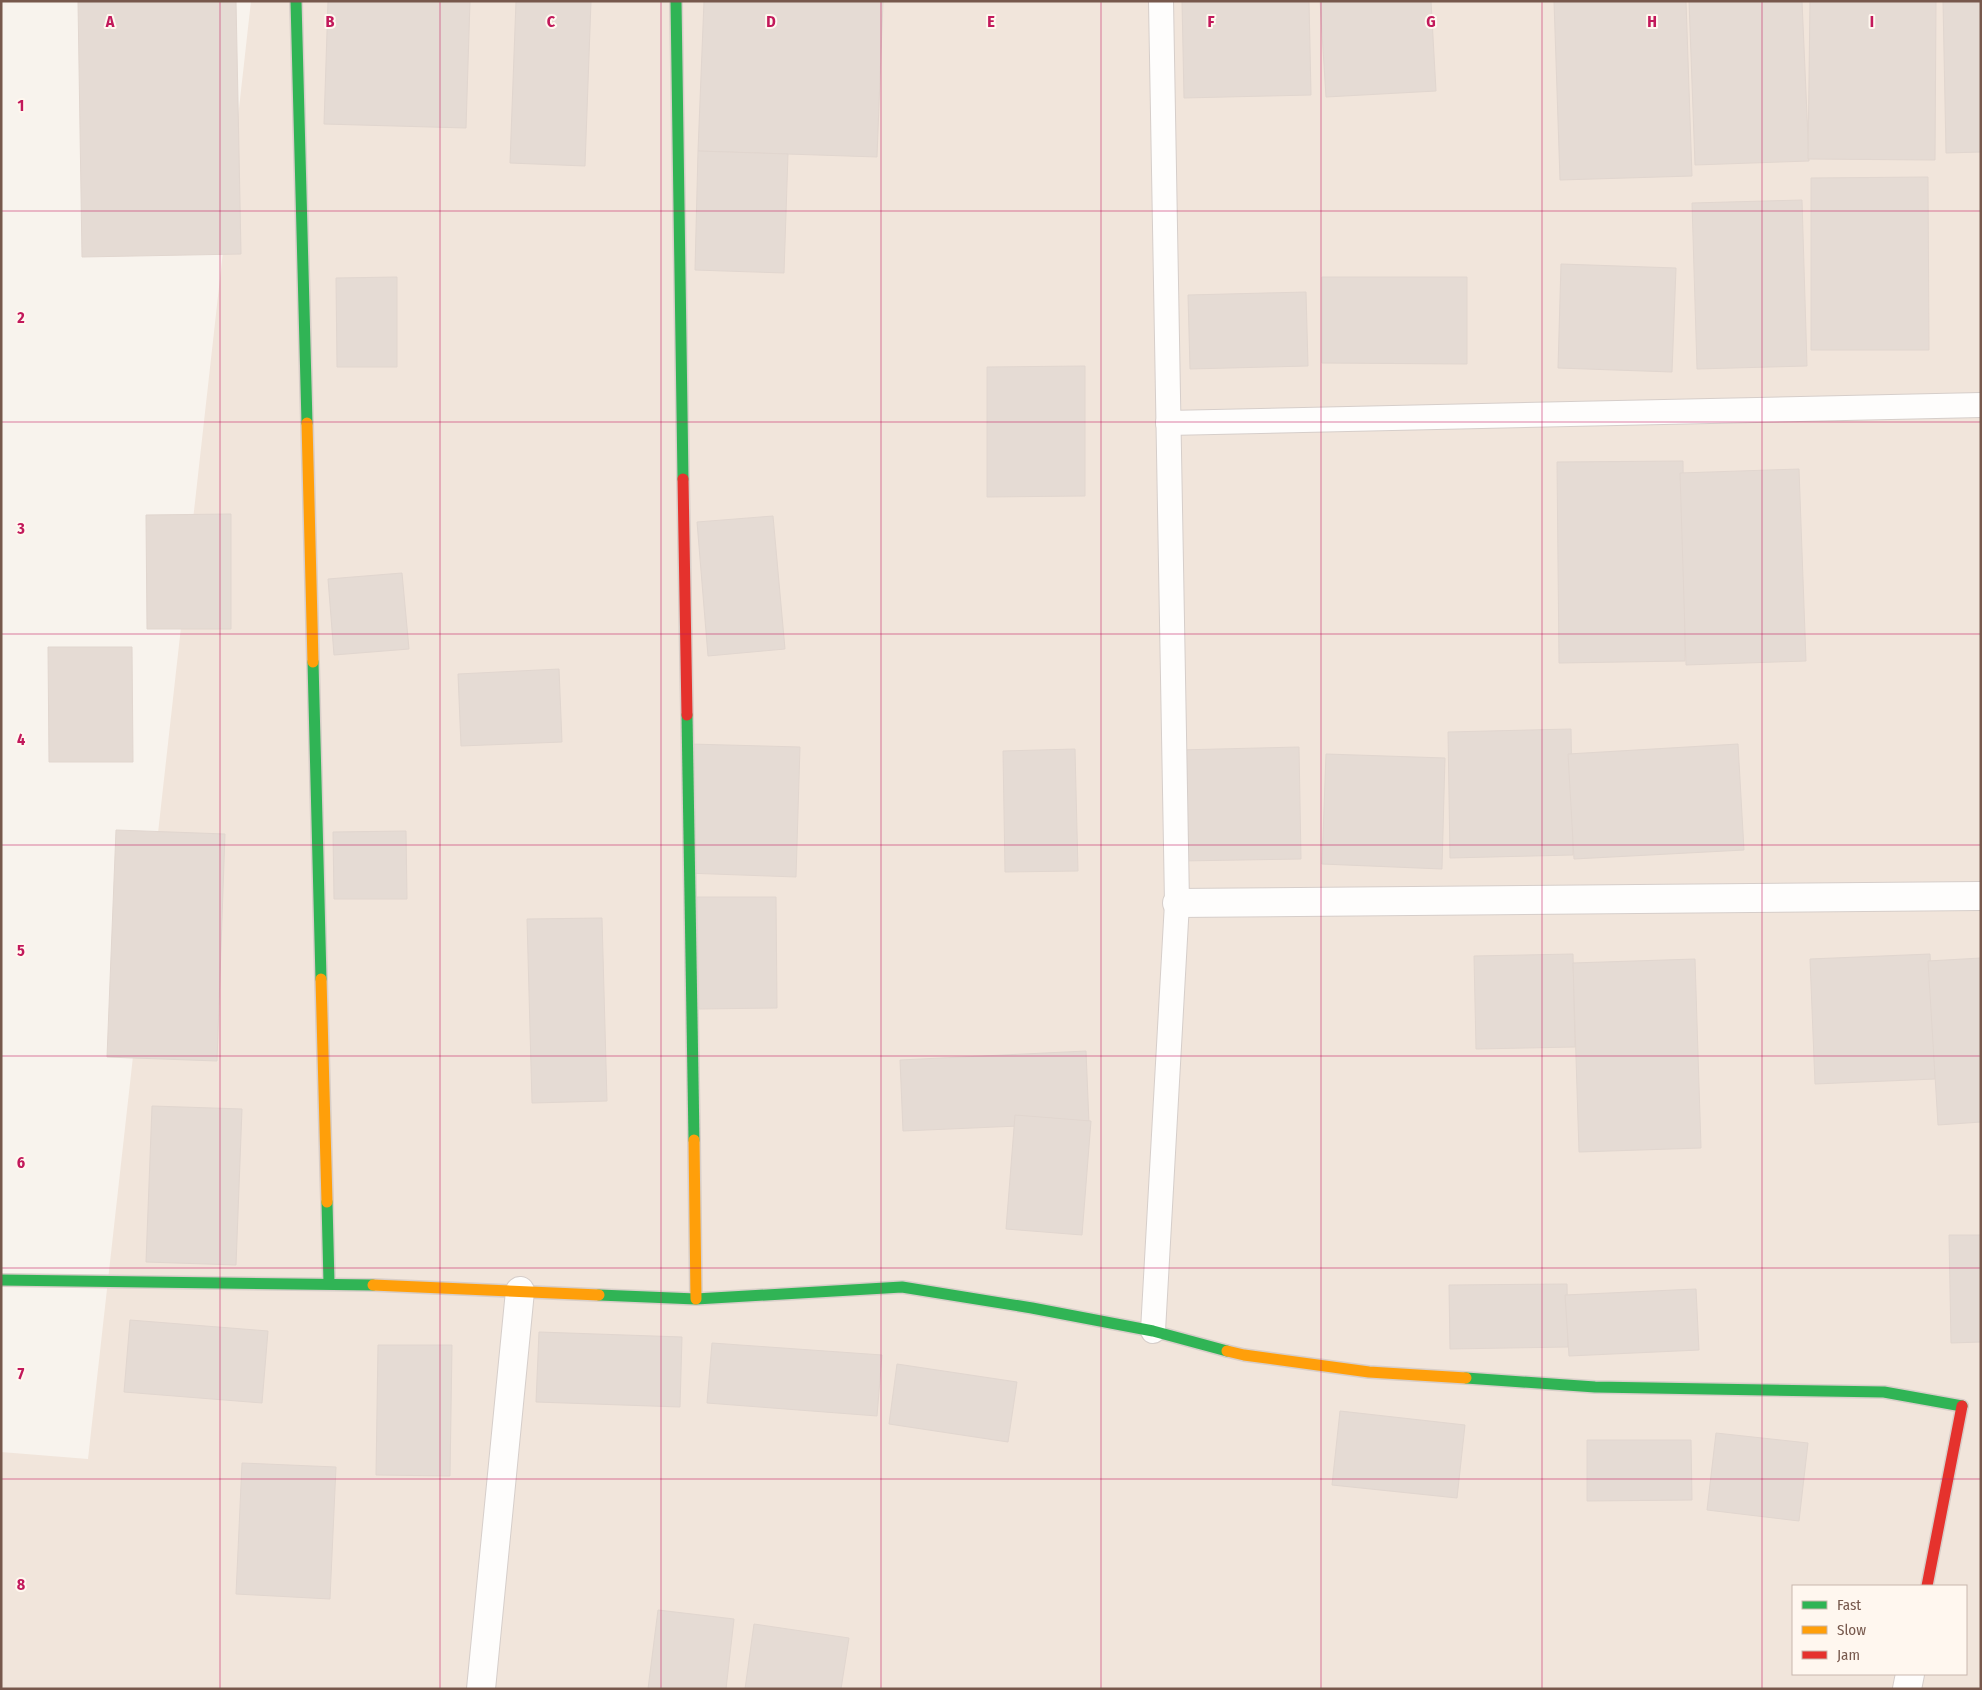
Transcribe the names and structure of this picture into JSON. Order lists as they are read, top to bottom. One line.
{"legend":["Fast","Slow","Jam"],"grid":{"columns":["A","B","C","D","E","F","G","H","I"],"rows":["1","2","3","4","5","6","7","8"]}}
